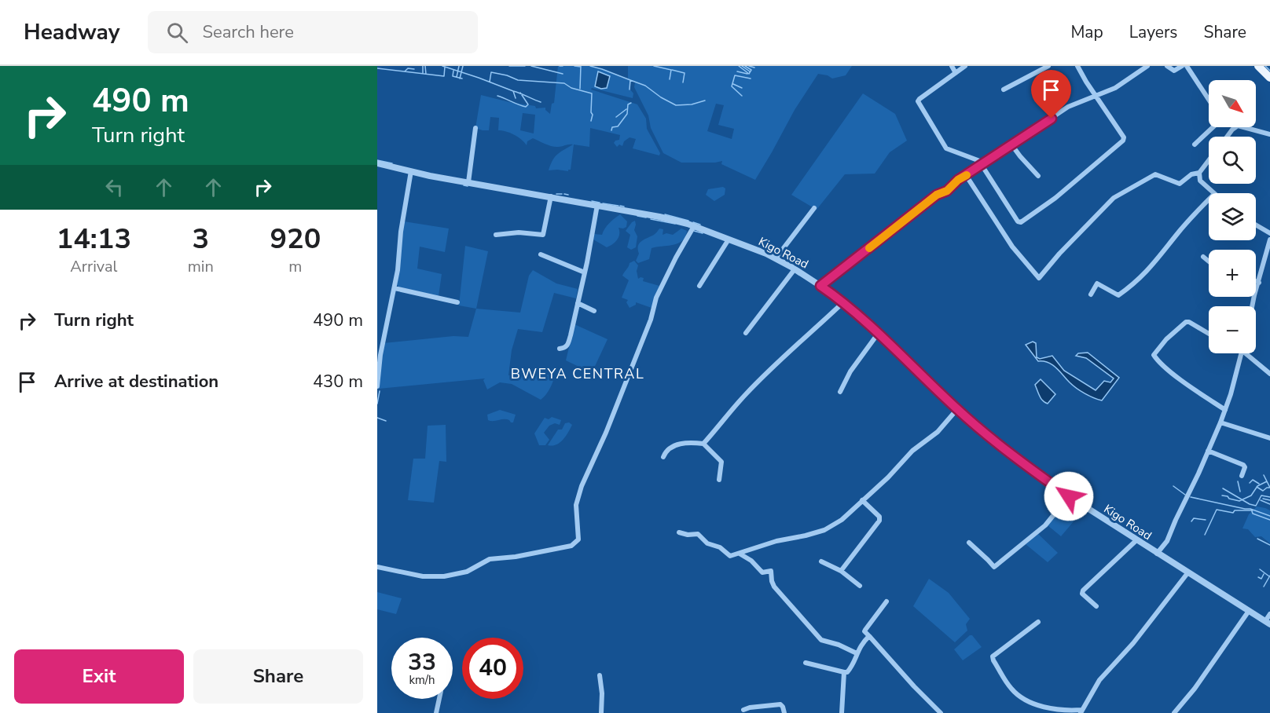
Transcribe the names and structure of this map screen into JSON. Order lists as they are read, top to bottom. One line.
{"streets":{"street":["Kigo Road"]},"districts":["BWEYA CENTRAL"],"north":"bottom right","page":{"header":"Headway","search":"Search here","nav":["Map","Layers","Share"],"turn":["490 m","Turn right"],"map_buttons":["+","−"],"eta":["14:13","Arrival","3","min","920","m"],"list":[{"name":"Turn right","value":"490 m"},{"name":"Arrive at destination","value":"430 m"}],"speed":"33 km/h","limit":"40","buttons":["Exit","Share"]}}
